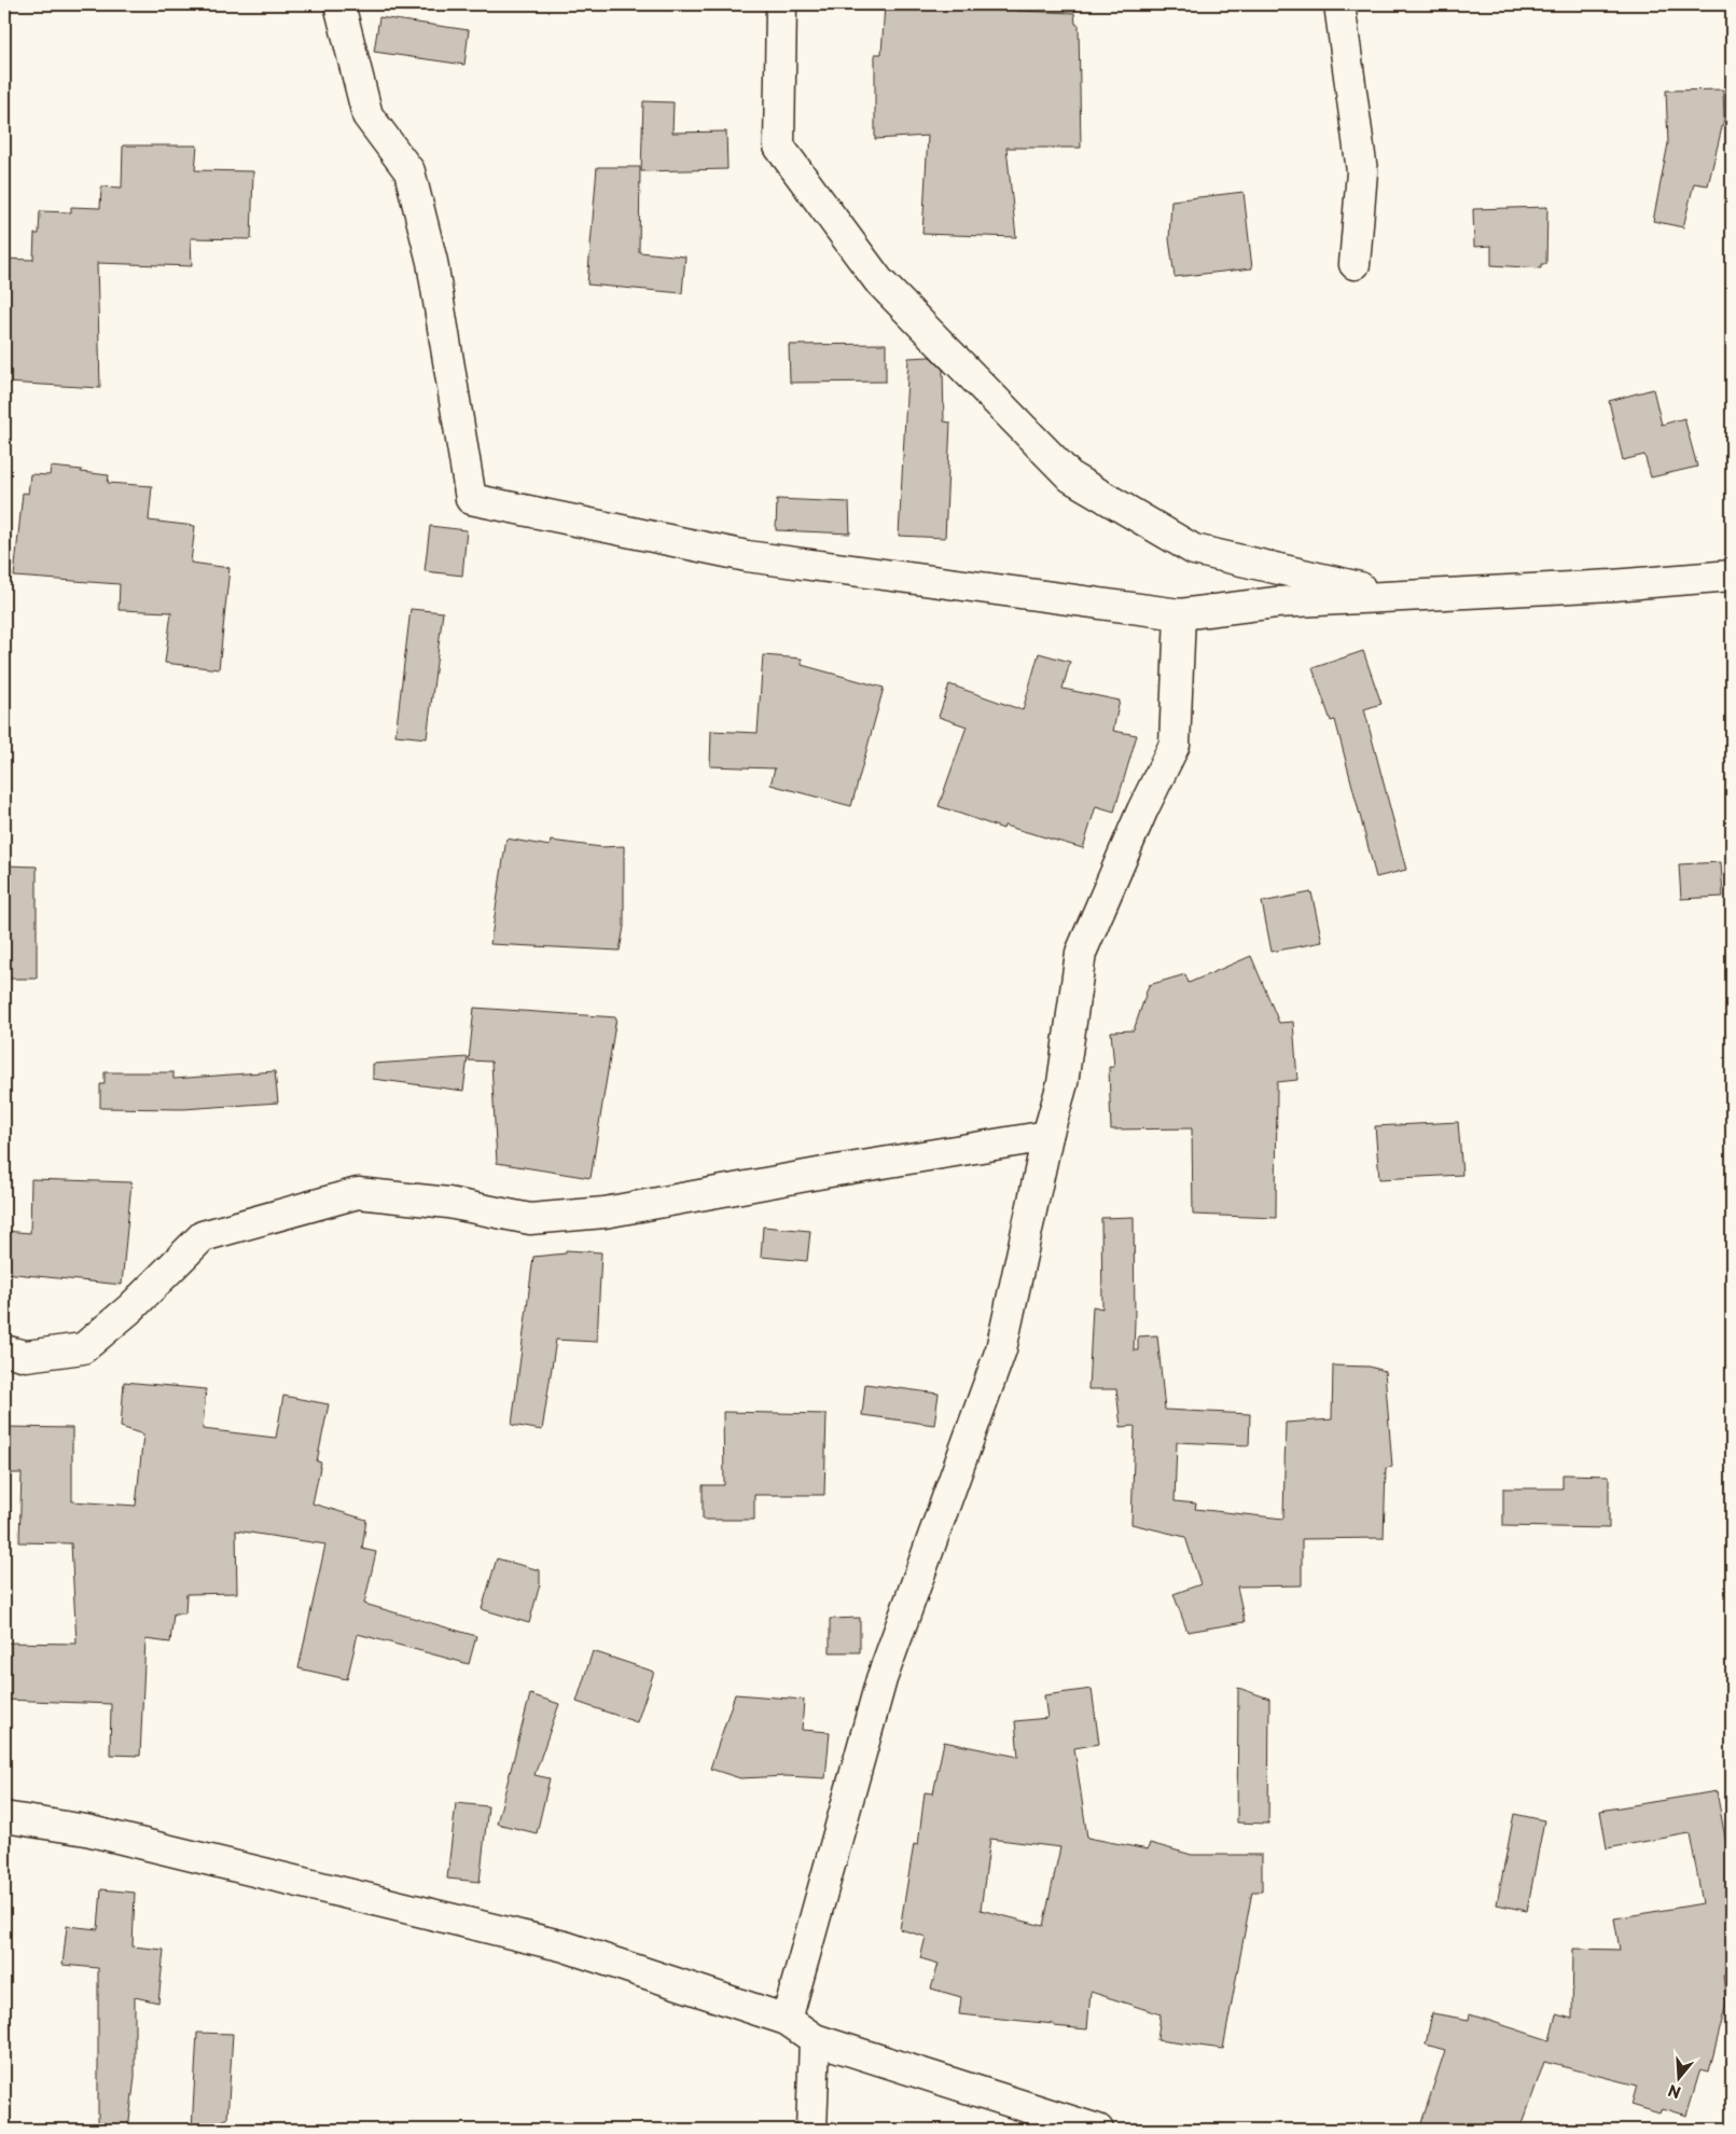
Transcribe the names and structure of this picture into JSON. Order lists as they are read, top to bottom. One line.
{"north":"bottom"}
